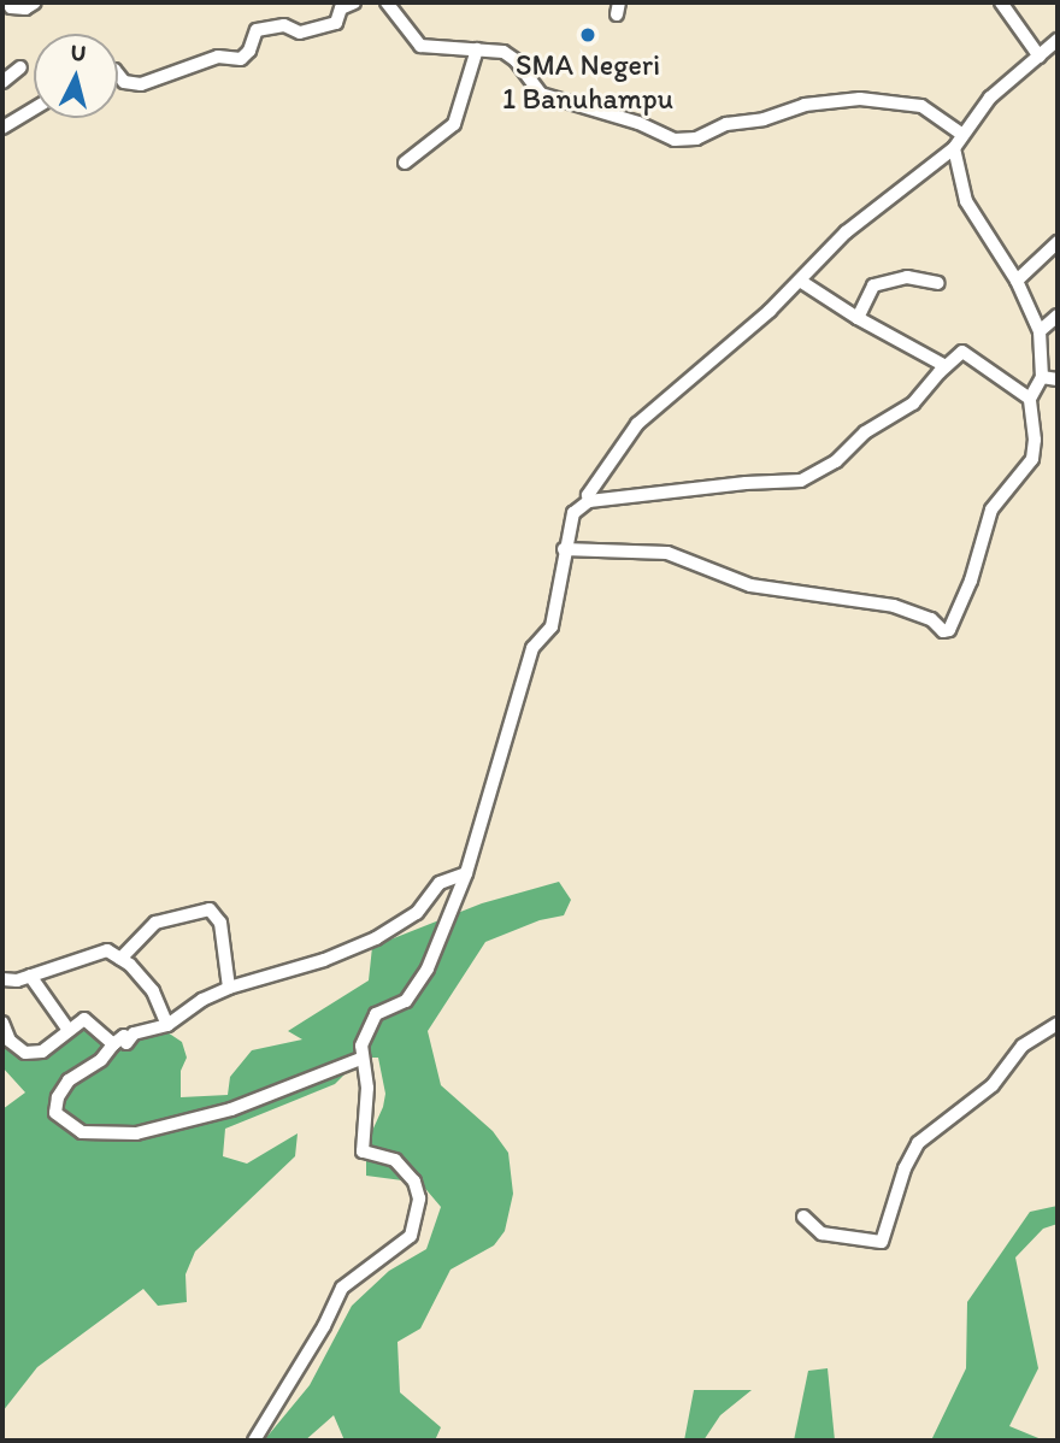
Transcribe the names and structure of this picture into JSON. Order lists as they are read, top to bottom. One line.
{"places":["SMA Negeri 1 Banuhampu"],"north":"top"}
